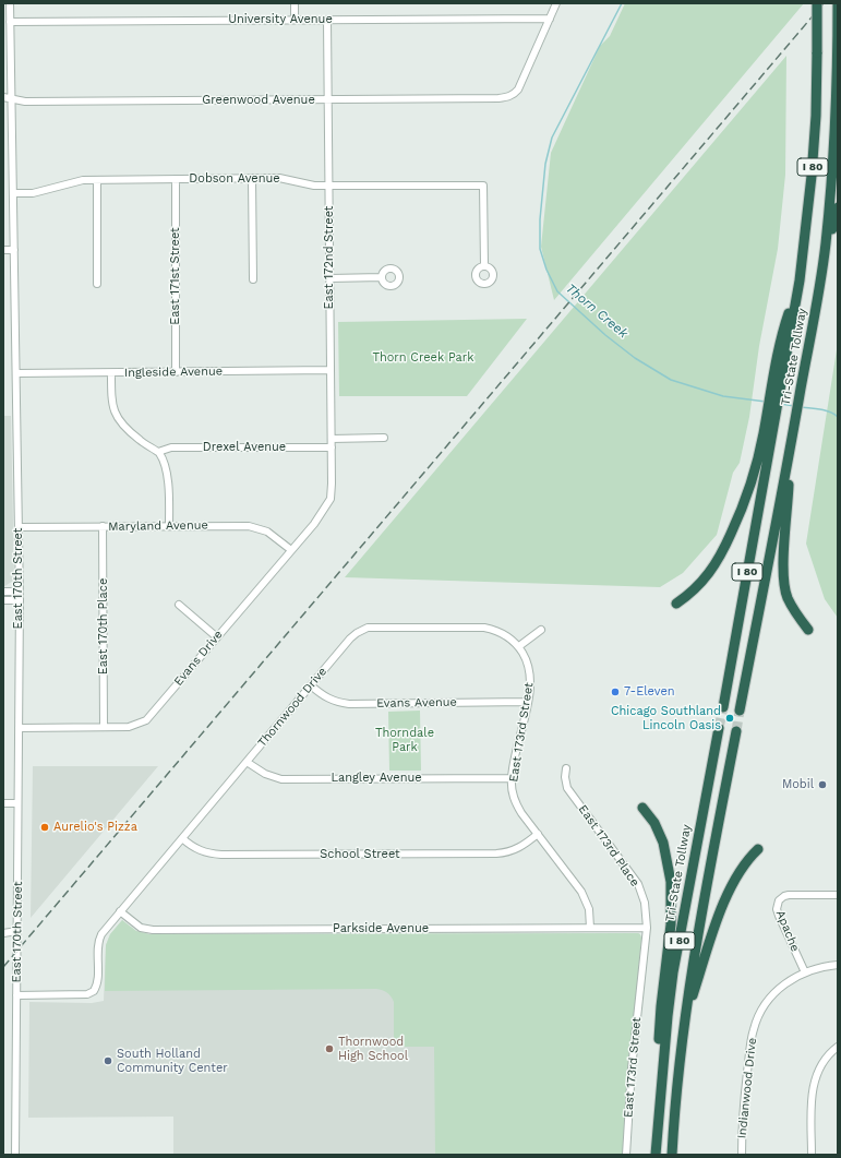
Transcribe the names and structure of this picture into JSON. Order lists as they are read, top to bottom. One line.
{"streets":{"highway":["I 80","Tri-State Tollway"],"street":["University Avenue","Greenwood Avenue","Dobson Avenue","East 172nd Street","East 171st Street","Ingleside Avenue","Drexel Avenue","Maryland Avenue","East 170th Street","East 170th Place","Evans Drive","Evans Avenue","Thornwood Drive","East 173rd Street","Langley Avenue","East 173rd Place","School Street","Parkside Avenue","Apache","Indianwood Drive"]},"crossings":[["University Avenue","Greenwood Avenue"],["University Avenue","East 172nd Street"],["University Avenue","East 170th Street"],["Greenwood Avenue","East 172nd Street"],["Greenwood Avenue","East 170th Street"],["Dobson Avenue","East 172nd Street"],["Dobson Avenue","East 171st Street"],["Dobson Avenue","East 170th Street"],["East 172nd Street","Ingleside Avenue"],["East 172nd Street","Drexel Avenue"],["East 172nd Street","Evans Drive"],["East 171st Street","Ingleside Avenue"],["Ingleside Avenue","East 170th Street"],["Maryland Avenue","East 170th Street"],["Maryland Avenue","East 170th Place"],["Maryland Avenue","Evans Drive"],["East 170th Street","Evans Drive"],["East 170th Place","Evans Drive"],["Evans Avenue","Thornwood Drive"],["Evans Avenue","East 173rd Street"],["Thornwood Drive","East 173rd Street"],["Thornwood Drive","Langley Avenue"],["Thornwood Drive","School Street"],["Thornwood Drive","Parkside Avenue"],["East 173rd Street","Langley Avenue"],["East 173rd Street","East 173rd Place"],["East 173rd Street","School Street"],["East 173rd Street","Parkside Avenue"],["East 173rd Place","Parkside Avenue"],["Apache","Indianwood Drive"]],"water":["Thorn Creek"],"parks":["Thorn Creek Park","Thorndale Park"],"places":["7-Eleven","Chicago Southland Lincoln Oasis","Mobil","Aurelio's Pizza","Thornwood High School","South Holland Community Center"]}
